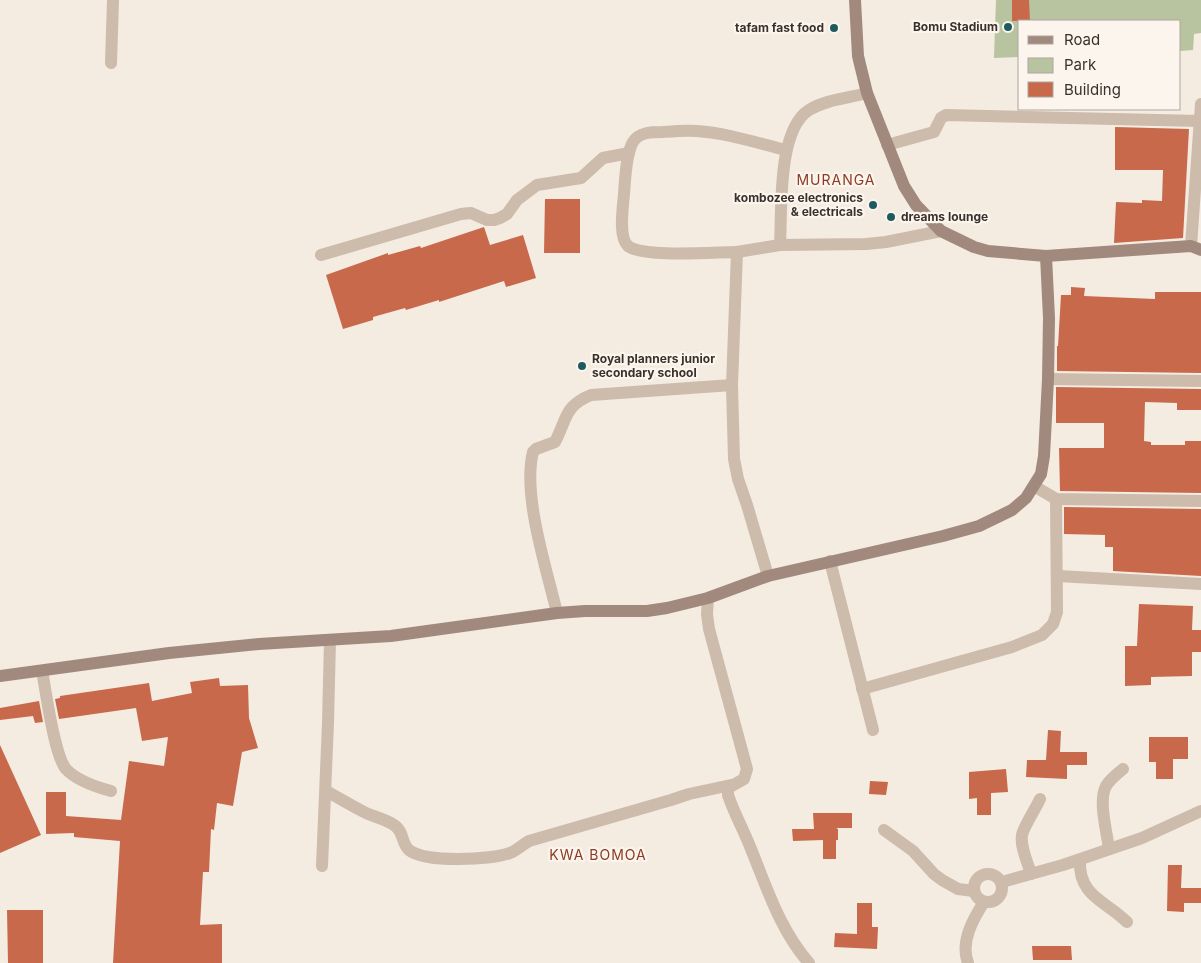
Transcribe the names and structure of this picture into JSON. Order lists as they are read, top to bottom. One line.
{"districts":["MURANGA","KWA BOMOA"],"places":["Bomu Stadium","tafam fast food","kombozee electronics & electricals","dreams lounge","Royal planners junior secondary school"],"legend":["Road","Park","Building"]}
